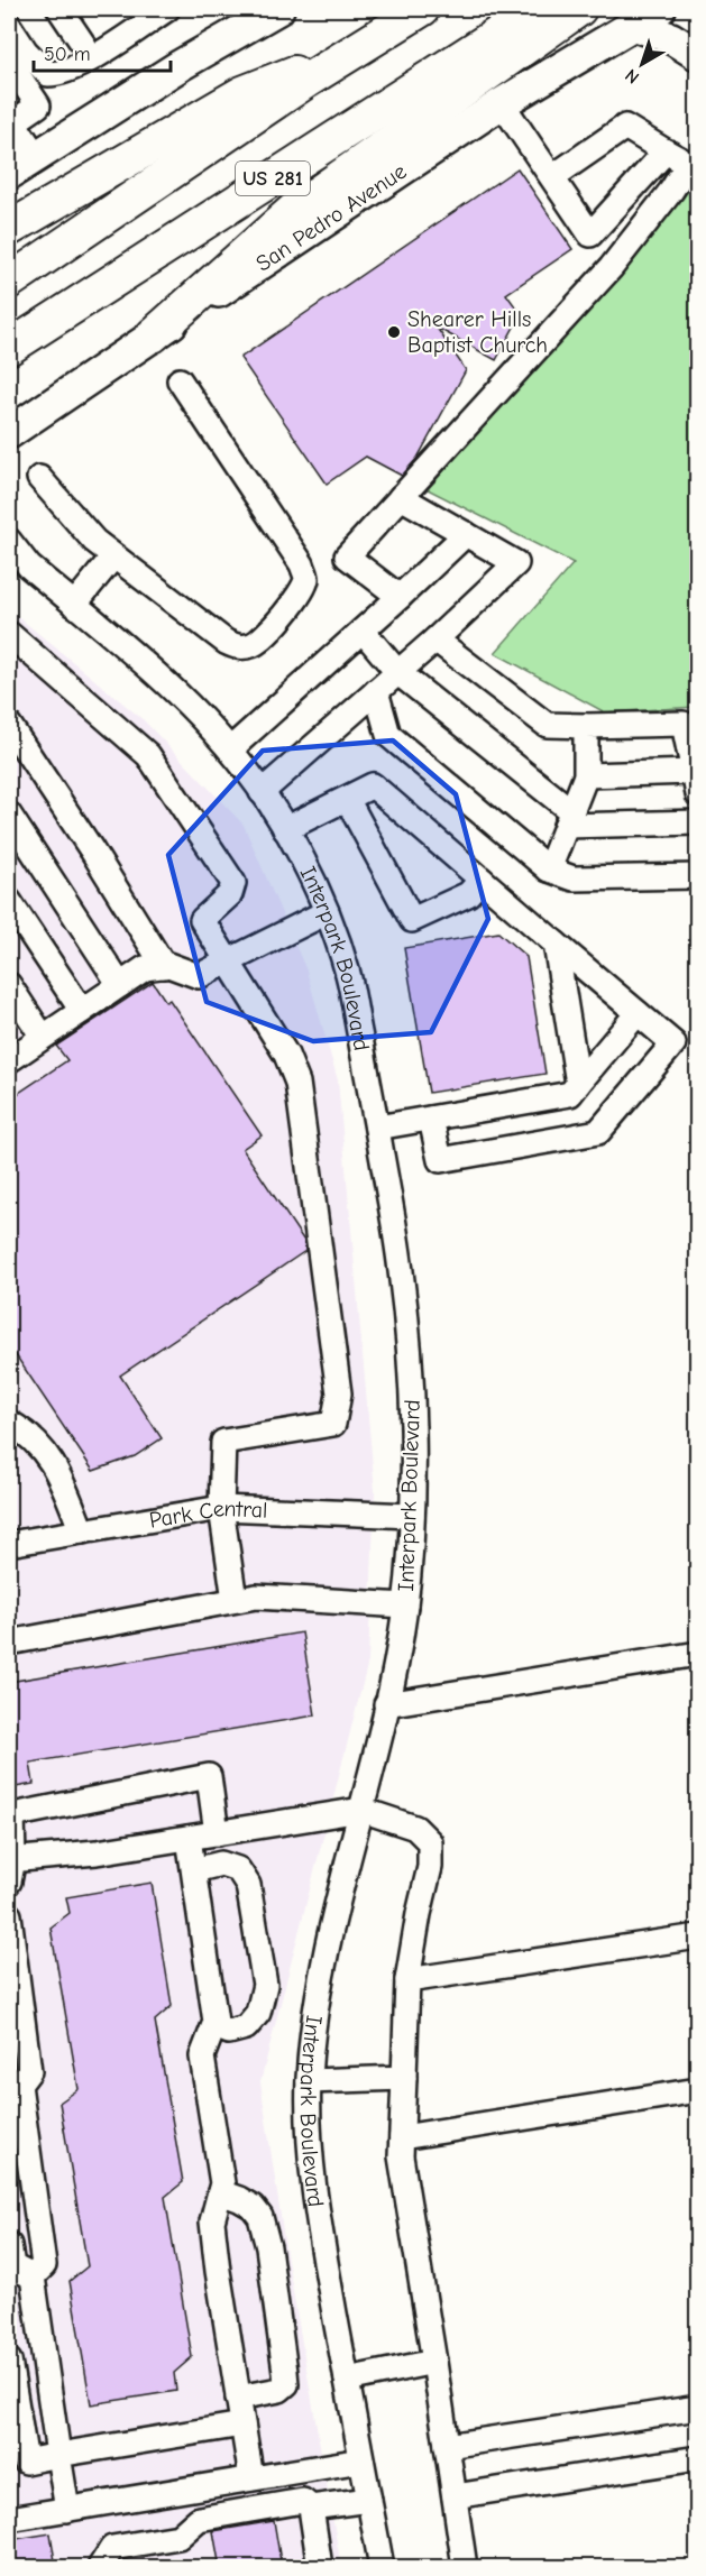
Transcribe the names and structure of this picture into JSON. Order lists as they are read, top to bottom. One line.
{"streets":{"highway":["US 281"],"main road":["San Pedro Avenue"],"street":["Interpark Boulevard","Park Central"]},"crossings":[["Interpark Boulevard","Park Central"]],"places":["Shearer Hills Baptist Church"],"scale_bar":"50 m","north":"bottom left"}
